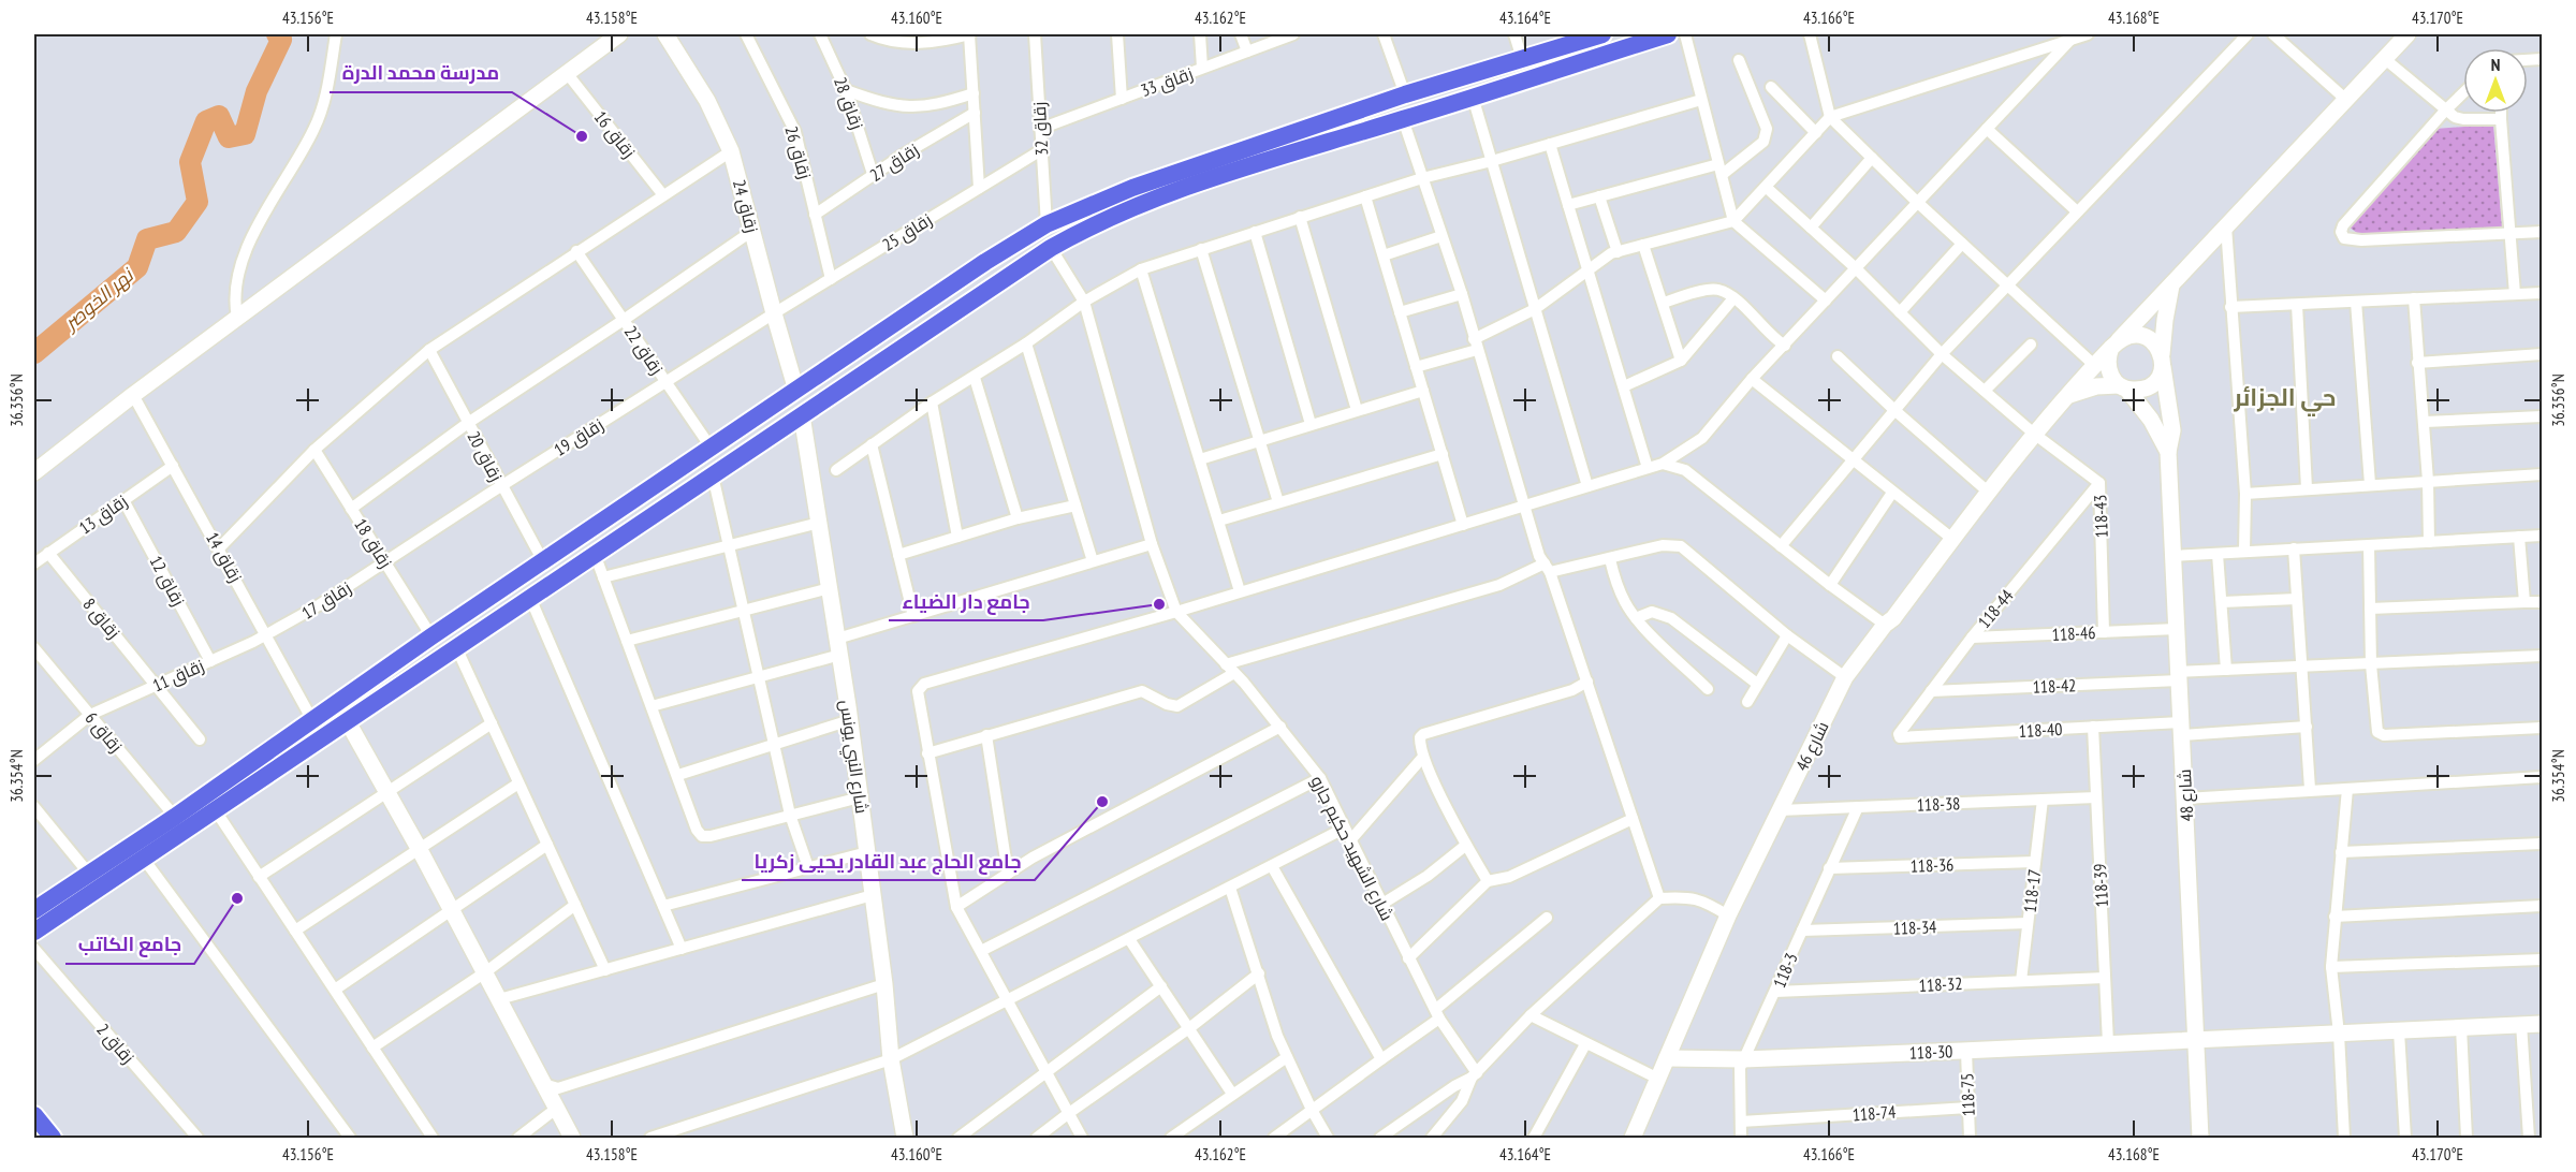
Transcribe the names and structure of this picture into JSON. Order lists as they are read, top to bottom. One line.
{"streets":{"street":["زقاق 33","زقاق 28","زقاق 32","زقاق 16","زقاق 26","زقاق 27","زقاق 24","زقاق 25","زقاق 22","زقاق 19","زقاق 20","زقاق 13","118-43","زقاق 18","زقاق 14","زقاق 12","زقاق 17","118-44","زقاق 8","118-46","زقاق 11","118-42","118-40","زقاق 6","شارع 46","شارع النبي يونس","شارع 48","118-38","شارع الشهيد حكيم جارو","118-36","118-39","118-17","118-34","118-3","118-32","زقاق 2","118-30","118-75","118-74"]},"crossings":[["زقاق 33","زقاق 32"],["زقاق 28","زقاق 27"],["زقاق 32","زقاق 25"],["زقاق 26","زقاق 27"],["زقاق 26","زقاق 25"],["زقاق 24","زقاق 25"],["زقاق 24","زقاق 19"],["زقاق 25","زقاق 19"],["زقاق 22","زقاق 19"],["زقاق 19","زقاق 20"],["زقاق 19","زقاق 18"],["زقاق 19","زقاق 17"],["زقاق 13","زقاق 14"],["زقاق 13","زقاق 12"],["زقاق 13","زقاق 8"],["118-43","118-44"],["118-43","118-46"],["118-43","شارع 46"],["زقاق 18","زقاق 17"],["زقاق 14","زقاق 17"],["زقاق 14","زقاق 11"],["زقاق 12","زقاق 11"],["زقاق 17","زقاق 11"],["118-44","118-46"],["118-44","118-42"],["118-44","118-40"],["زقاق 8","زقاق 11"],["118-46","شارع 48"],["زقاق 11","زقاق 6"],["118-42","شارع 48"],["118-40","شارع 48"],["118-40","118-39"],["شارع 46","شارع 48"],["شارع 46","118-38"],["شارع 46","118-30"],["شارع 48","118-30"],["118-38","118-39"],["118-38","118-17"],["118-38","118-3"],["118-36","118-17"],["118-36","118-3"],["118-39","118-32"],["118-39","118-30"],["118-17","118-34"],["118-17","118-32"],["118-34","118-3"],["118-3","118-32"],["118-3","118-30"],["118-3","118-74"],["118-30","118-75"],["118-75","118-74"]],"districts":["حي الجزائر"],"water":["نهر الخوصر"],"places":["مدرسة محمد الدرة","جامع دار الضياء","جامع الحاج عبد القادر يحيى زكريا","جامع الكاتب"],"north":"top","coordinates":["43.156°E","43.158°E","43.160°E","43.162°E","43.164°E","43.166°E","43.168°E","43.170°E","36.356°N","36.354°N"]}
